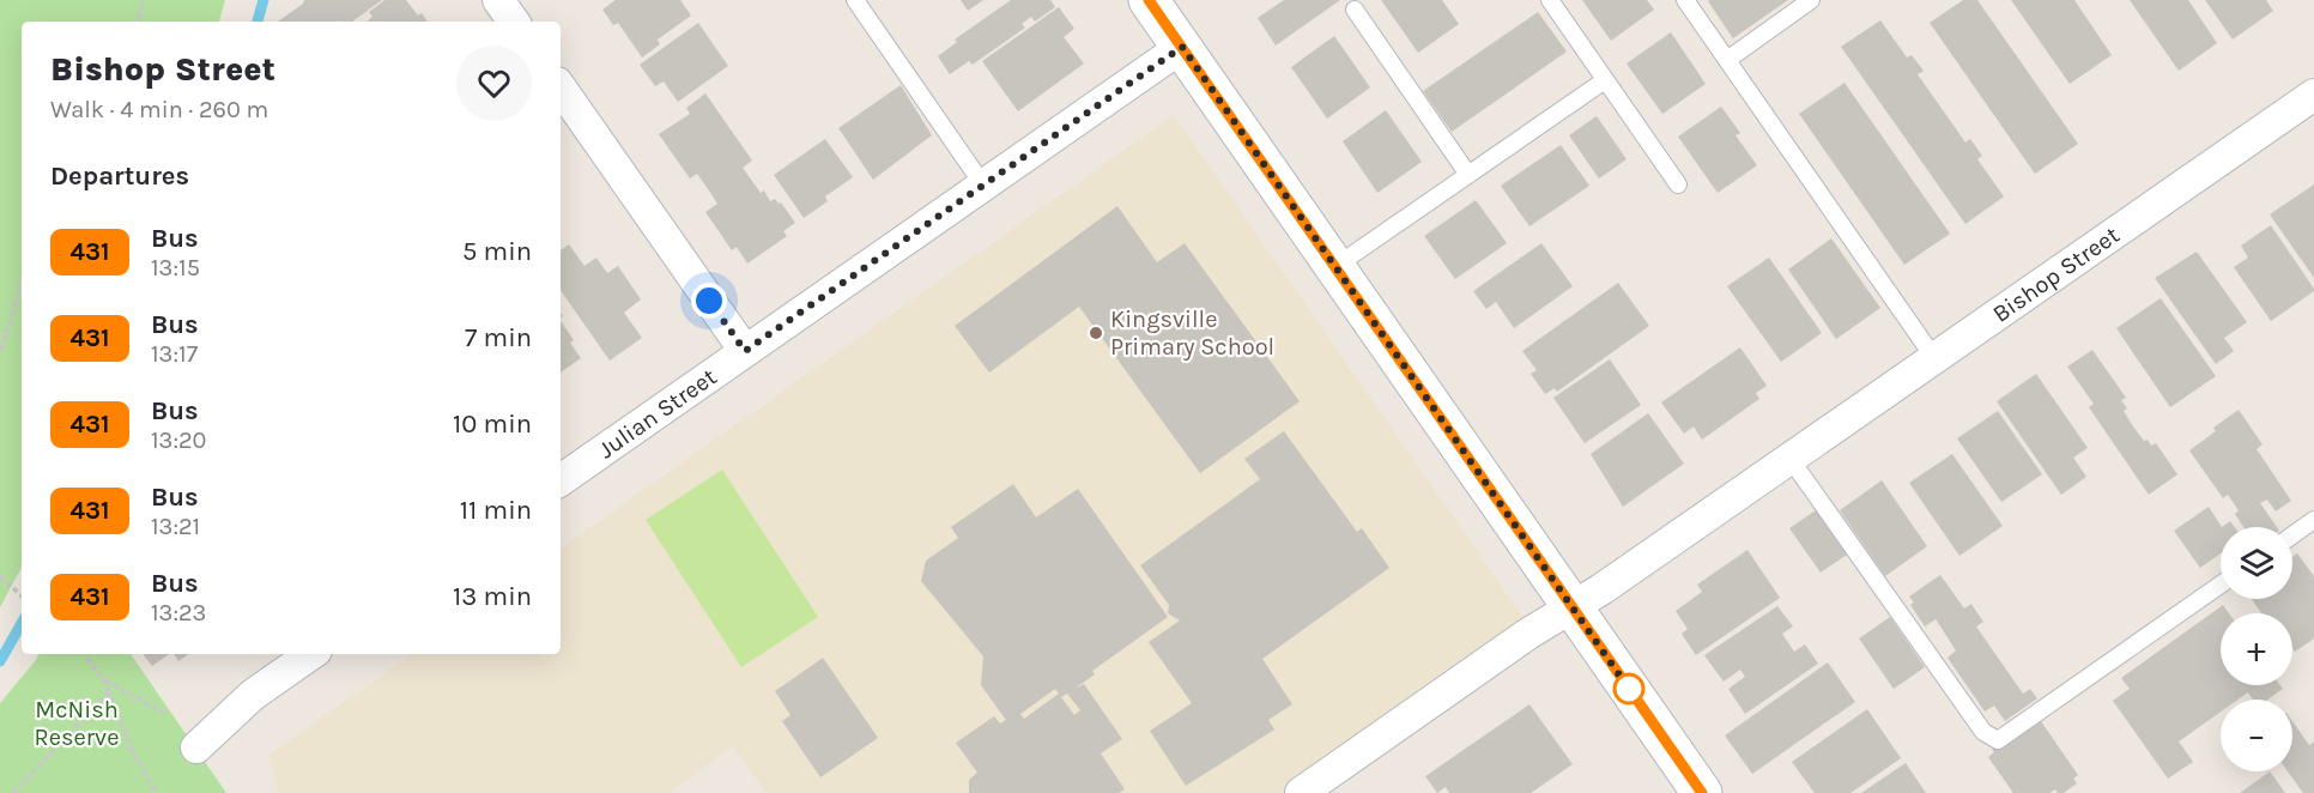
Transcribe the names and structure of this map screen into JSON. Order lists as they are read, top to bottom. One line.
{"streets":{"street":["Bishop Street","Julian Street"]},"parks":["McNish Reserve"],"places":["Kingsville Primary School"],"lines":["bus line 431"],"page":{"heading":[["Bishop Street","Walk · 4 min · 260 m"],"Departures"],"list":[{"mark":"431","name":"Bus","note":"13:15","value":"5 min"},{"mark":"431","name":"Bus","note":"13:17","value":"7 min"},{"mark":"431","name":"Bus","note":"13:20","value":"10 min"},{"mark":"431","name":"Bus","note":"13:21","value":"11 min"},{"mark":"431","name":"Bus","note":"13:23","value":"13 min"}],"map_buttons":["+","−"]}}
